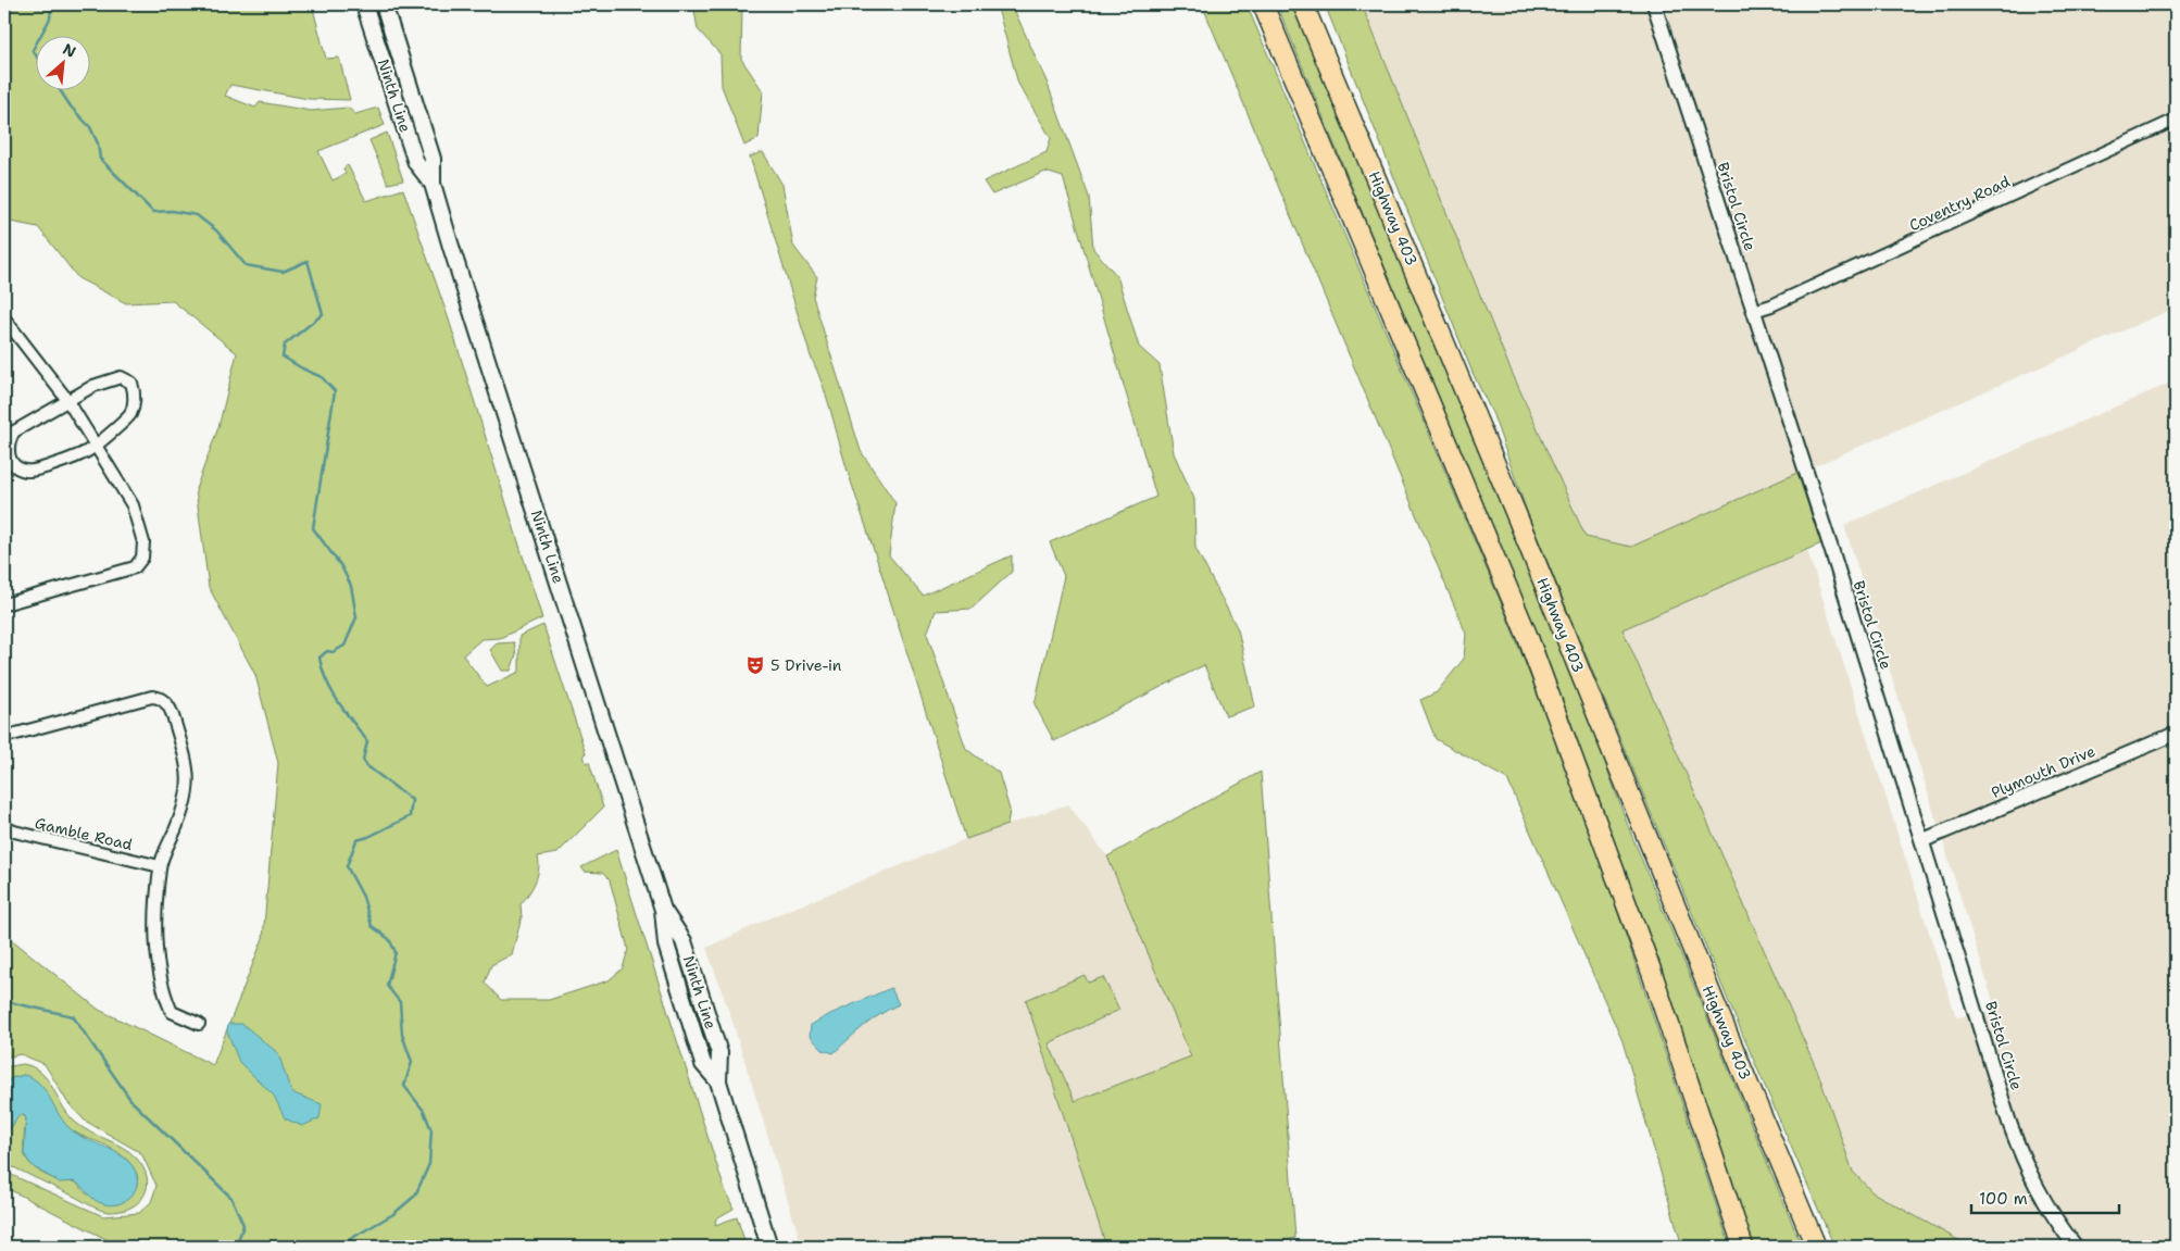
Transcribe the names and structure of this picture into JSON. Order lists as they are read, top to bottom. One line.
{"streets":{"highway":["Highway 403"],"main road":["Ninth Line"],"street":["Coventry Road","Bristol Circle","Plymouth Drive","Gamble Road"]},"crossings":[["Coventry Road","Bristol Circle"],["Bristol Circle","Plymouth Drive"]],"places":{"theatre":["5 Drive-in"]},"scale_bar":"100 m","north":"top right"}
